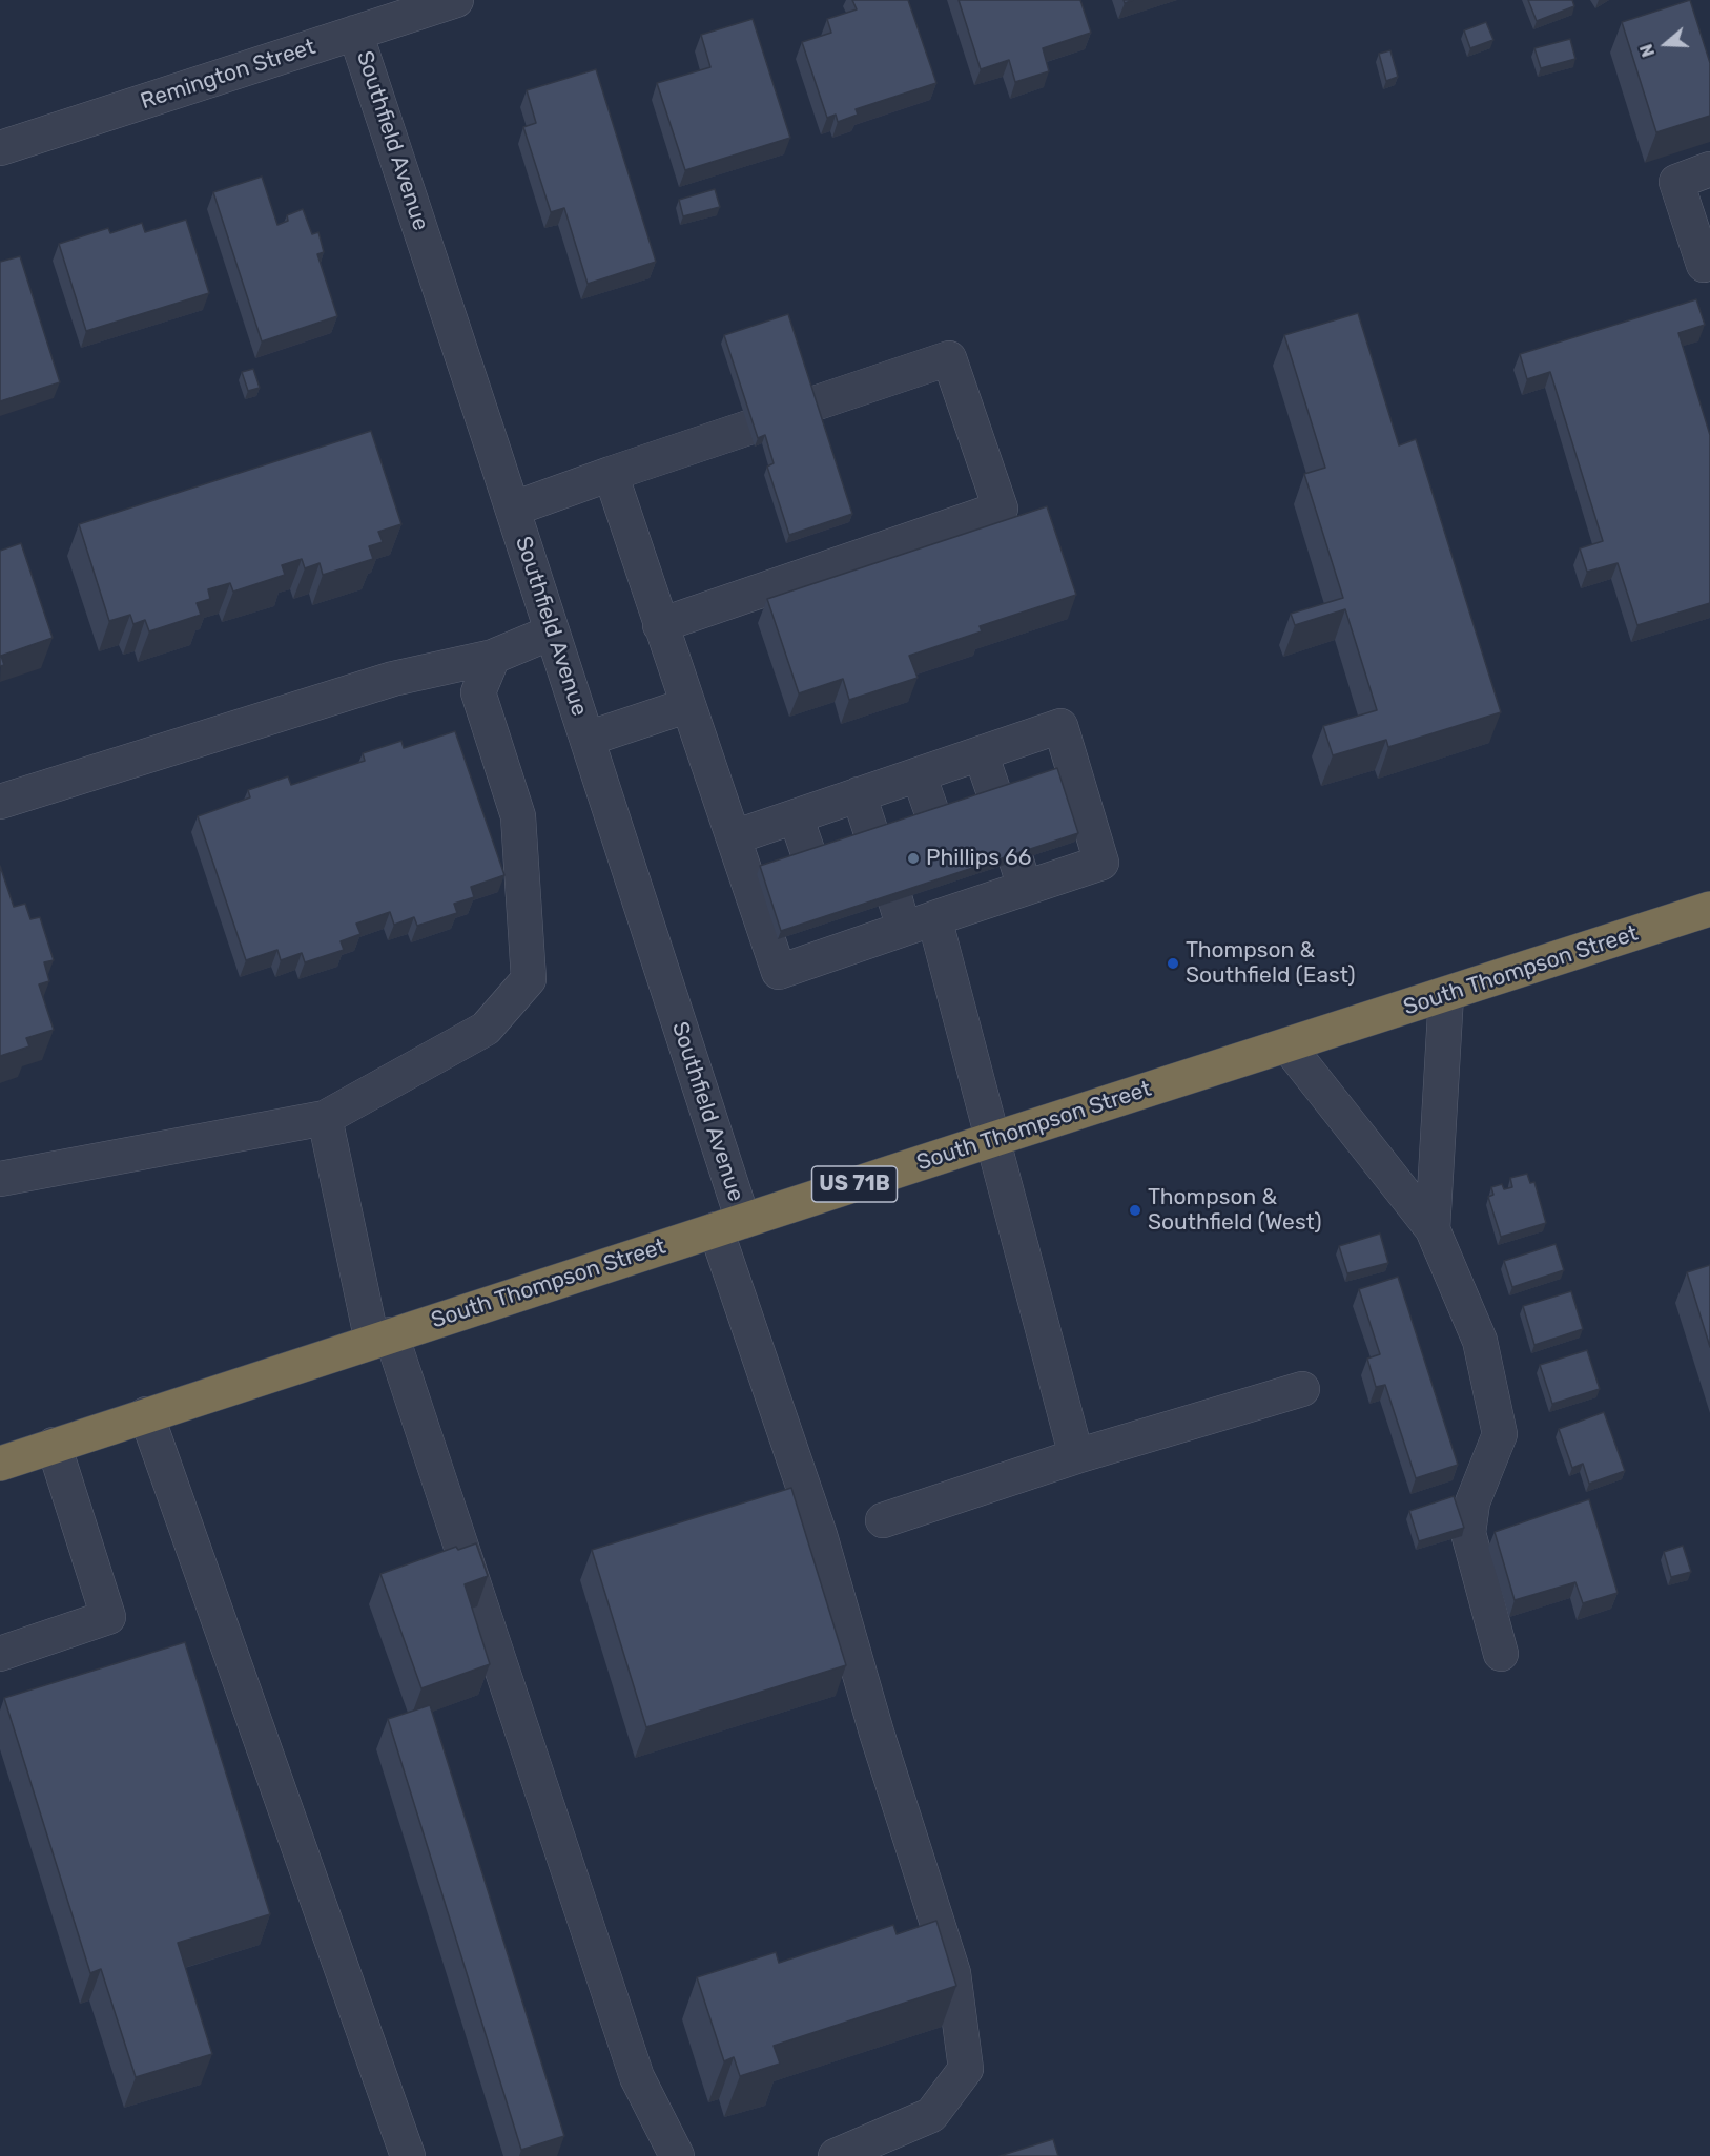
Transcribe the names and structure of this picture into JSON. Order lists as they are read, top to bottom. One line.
{"streets":{"highway":["South Thompson Street","US 71B"],"street":["Remington Street","Southfield Avenue"]},"crossings":[["Remington Street","Southfield Avenue"],["Southfield Avenue","South Thompson Street"]],"places":["Phillips 66","Thompson & Southfield (East)","Thompson & Southfield (West)"],"north":"left"}
